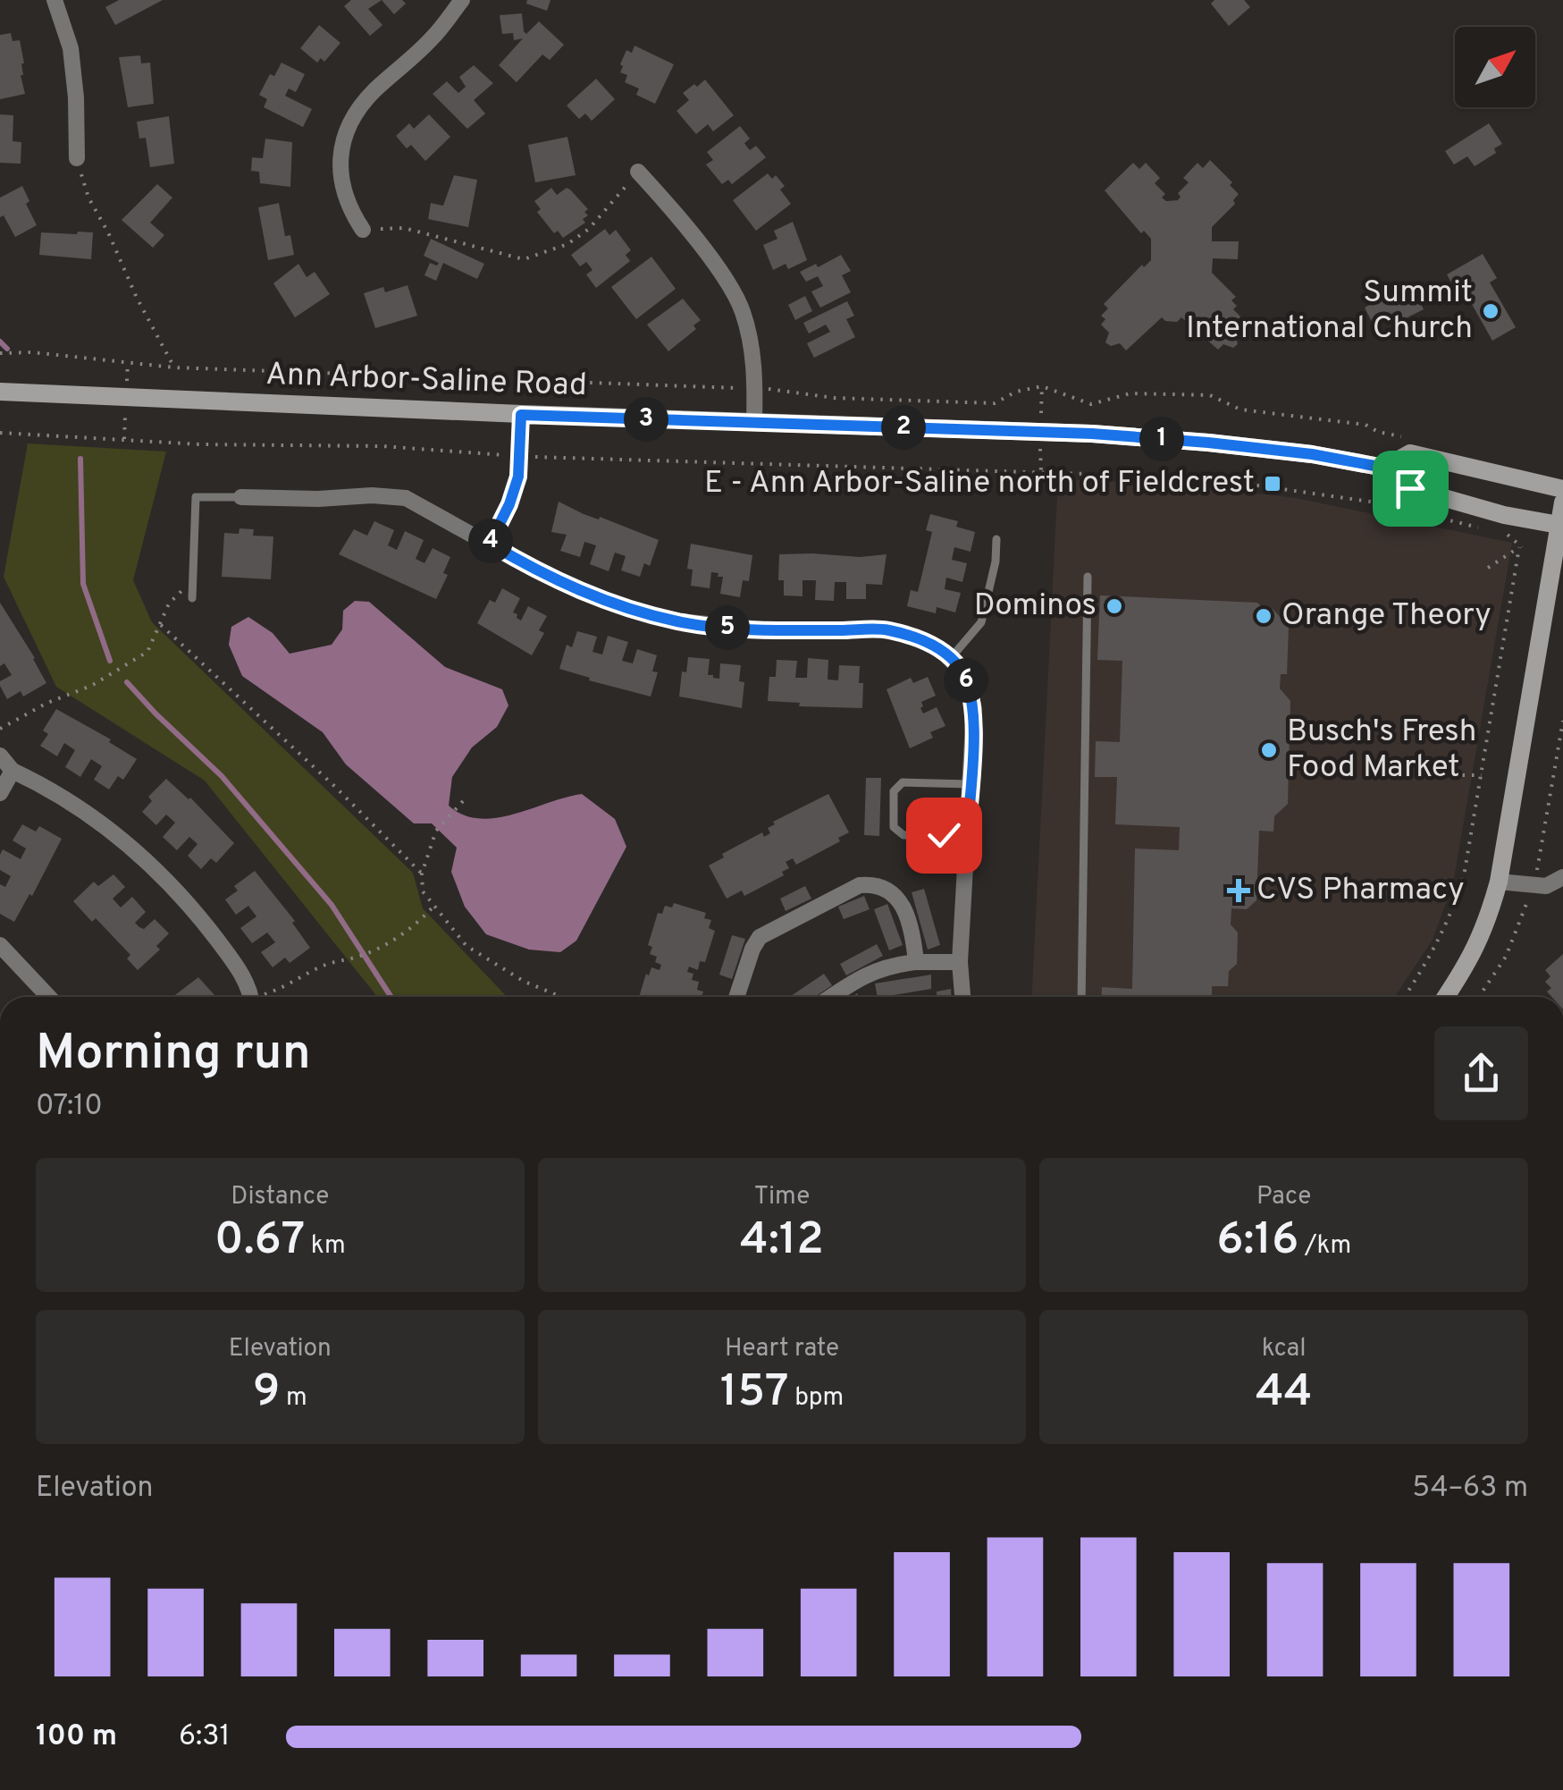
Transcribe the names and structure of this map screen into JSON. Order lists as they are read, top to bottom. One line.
{"streets":{"main road":["Ann Arbor-Saline Road"]},"places":{"other":["Summit International Church","Dominos","Orange Theory","Busch's Fresh Food Market"],"transit":["E - Ann Arbor-Saline north of Fieldcrest"],"health":["CVS Pharmacy"]},"north":"top right","page":{"pins":["3","2","1","4","5","6"],"heading":["Morning run","07:10"],"stats":[["Distance","0.67 km"],["Time","4:12"],["Pace","6:16 /km"],["Elevation","9 m"],["Heart rate","157 bpm"],["kcal","44"]],"chart":["Elevation","54–63 m"],"list":[{"name":"100 m","note":"6:31"}]}}
